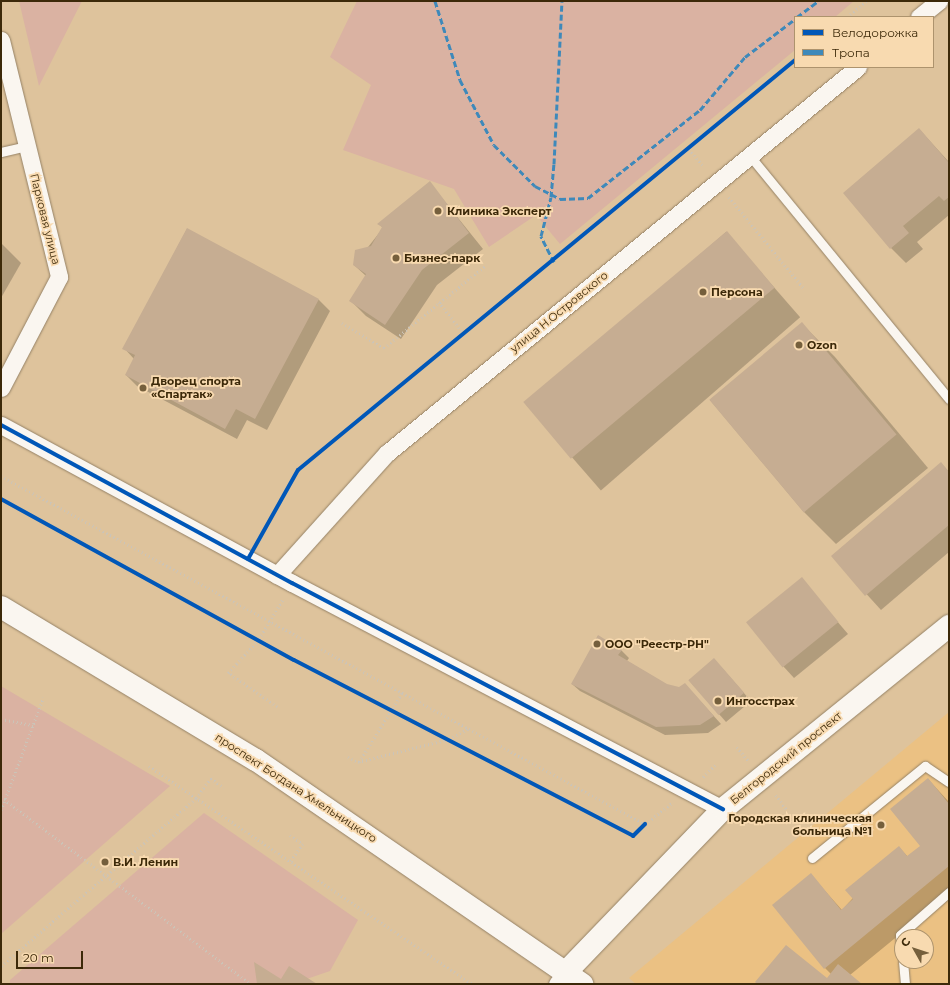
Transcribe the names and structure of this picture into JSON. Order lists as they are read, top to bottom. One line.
{"streets":{"main road":["Белгородский проспект","проспект Богдана Хмельницкого"],"street":["Парковая улица","улица Н.Островского"]},"crossings":[["Белгородский проспект","проспект Богдана Хмельницкого"]],"places":["Клиника Эксперт","Бизнес-парк","Персона","Ozon","Дворец спорта «Спартак»","ООО \"Реестр-РН\"","Ингосстрах","Городская клиническая больница №1","В.И. Ленин"],"legend":["Велодорожка","Тропа"],"scale_bar":"20 m","north":"top left"}
